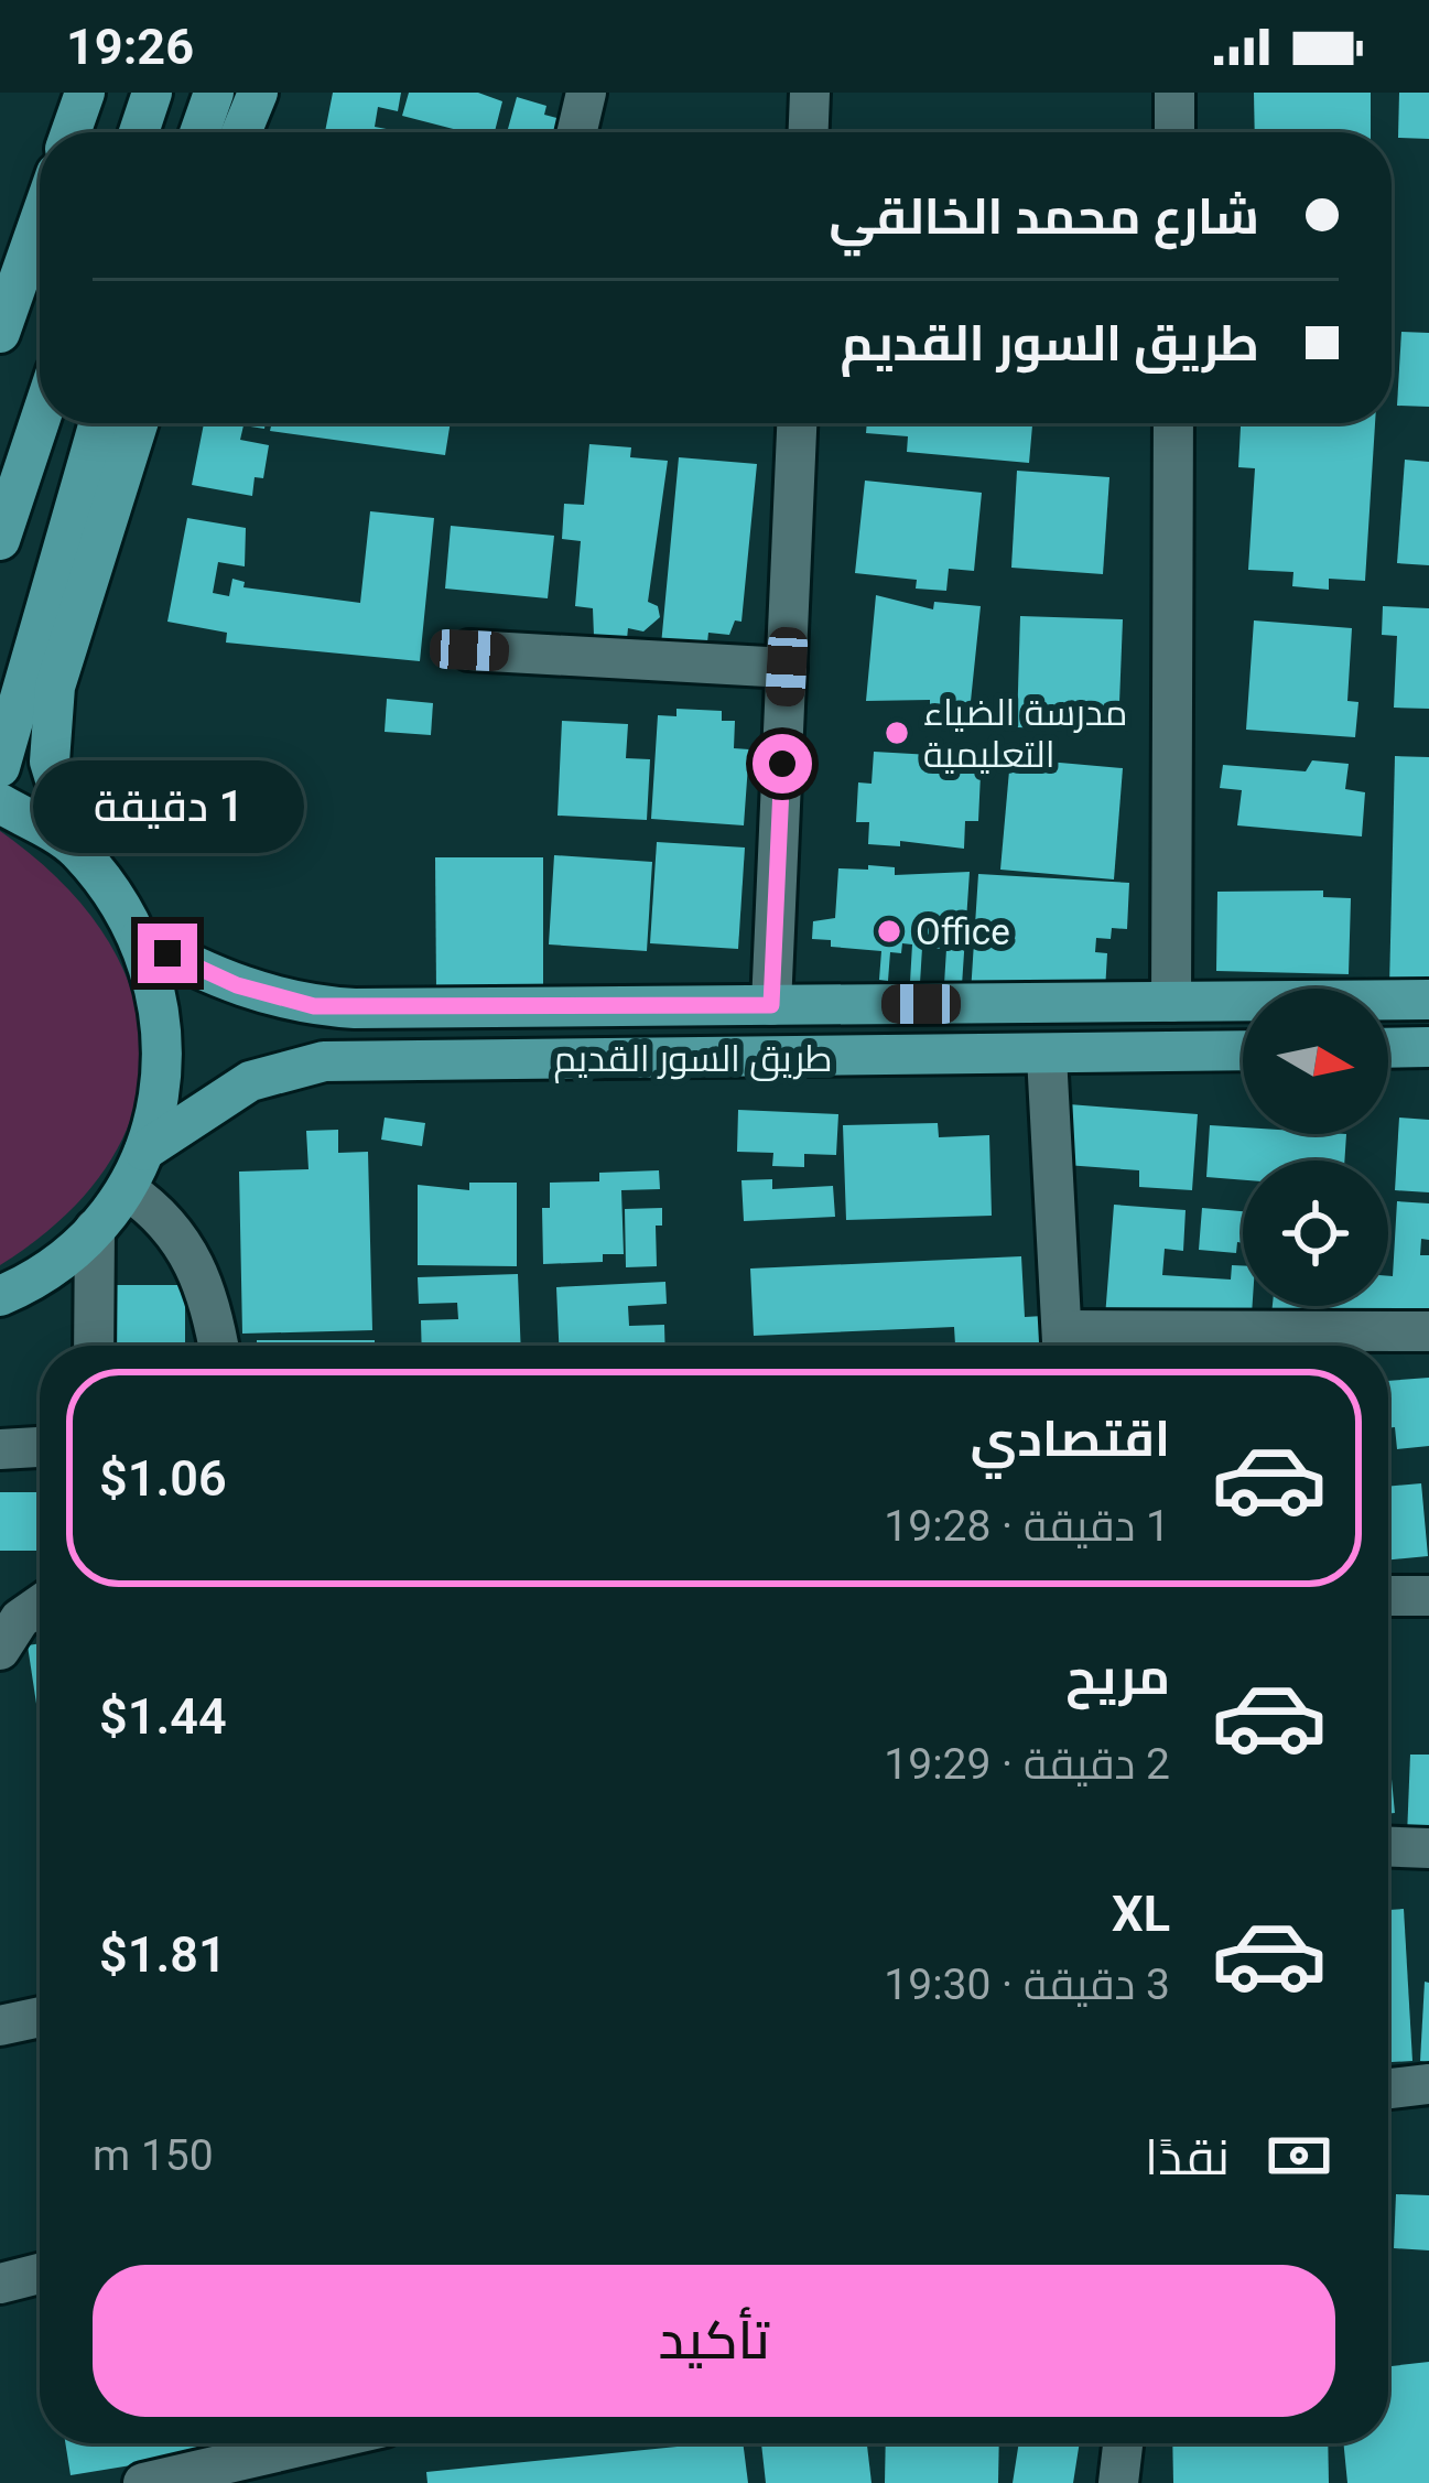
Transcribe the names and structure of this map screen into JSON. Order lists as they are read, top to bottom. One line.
{"streets":{"main road":["طريق السور القديم"]},"places":["مدرسة الضياء التعليمية","Office"],"north":"right","page":{"status":"19:26","banner":["شارع محمد الخالقي","طريق السور القديم"],"bubble":"1 دقيقة","list":[{"name":"اقتصادي","note":"1 دقيقة · 19:28","value":"$1.06"},{"name":"مريح","note":"2 دقيقة · 19:29","value":"$1.44"},{"name":"XL","note":"3 دقيقة · 19:30","value":"$1.81"}],"pay":["نقدًا","150 m"],"buttons":"تأكيد"}}
